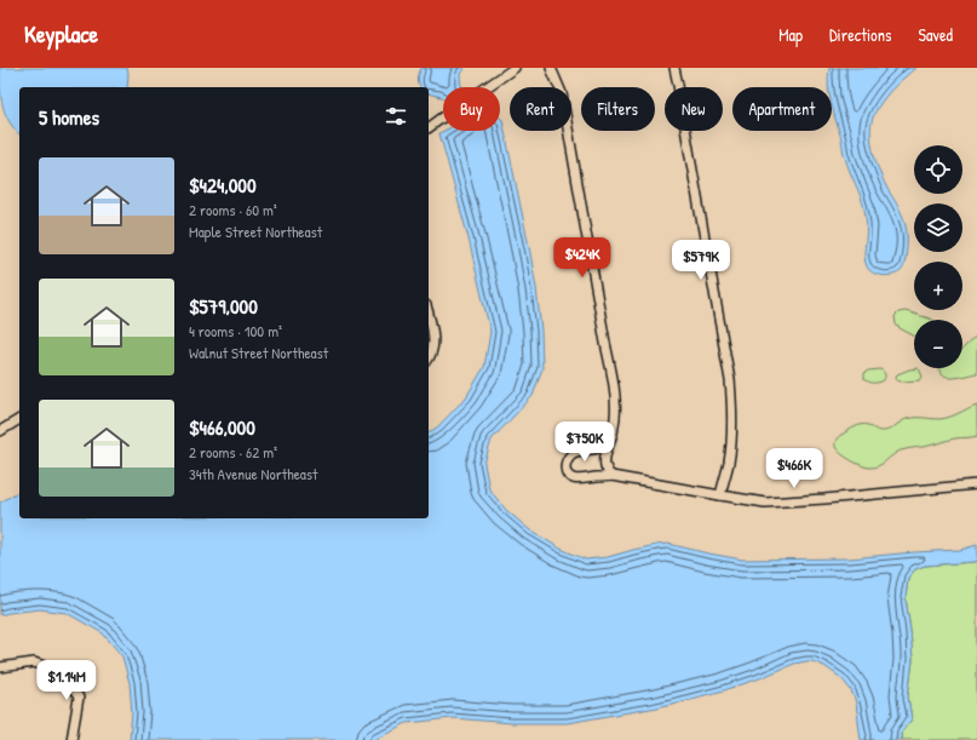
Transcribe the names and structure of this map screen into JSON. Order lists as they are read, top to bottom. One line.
{"page":{"header":"Keyplace","nav":["Map","Directions","Saved"],"chip":["Buy","Rent","Filters","New","Apartment"],"heading":"5 homes","map_buttons":["+","−"],"list":[{"name":"$424,000","note":"2 rooms · 60 m² · Maple Street Northeast"},{"name":"$579,000","note":"4 rooms · 100 m² · Walnut Street Northeast"},{"name":"$466,000","note":"2 rooms · 62 m² · 34th Avenue Northeast"}],"price":["$424K","$579K","$750K","$466K","$1.14M"]}}
